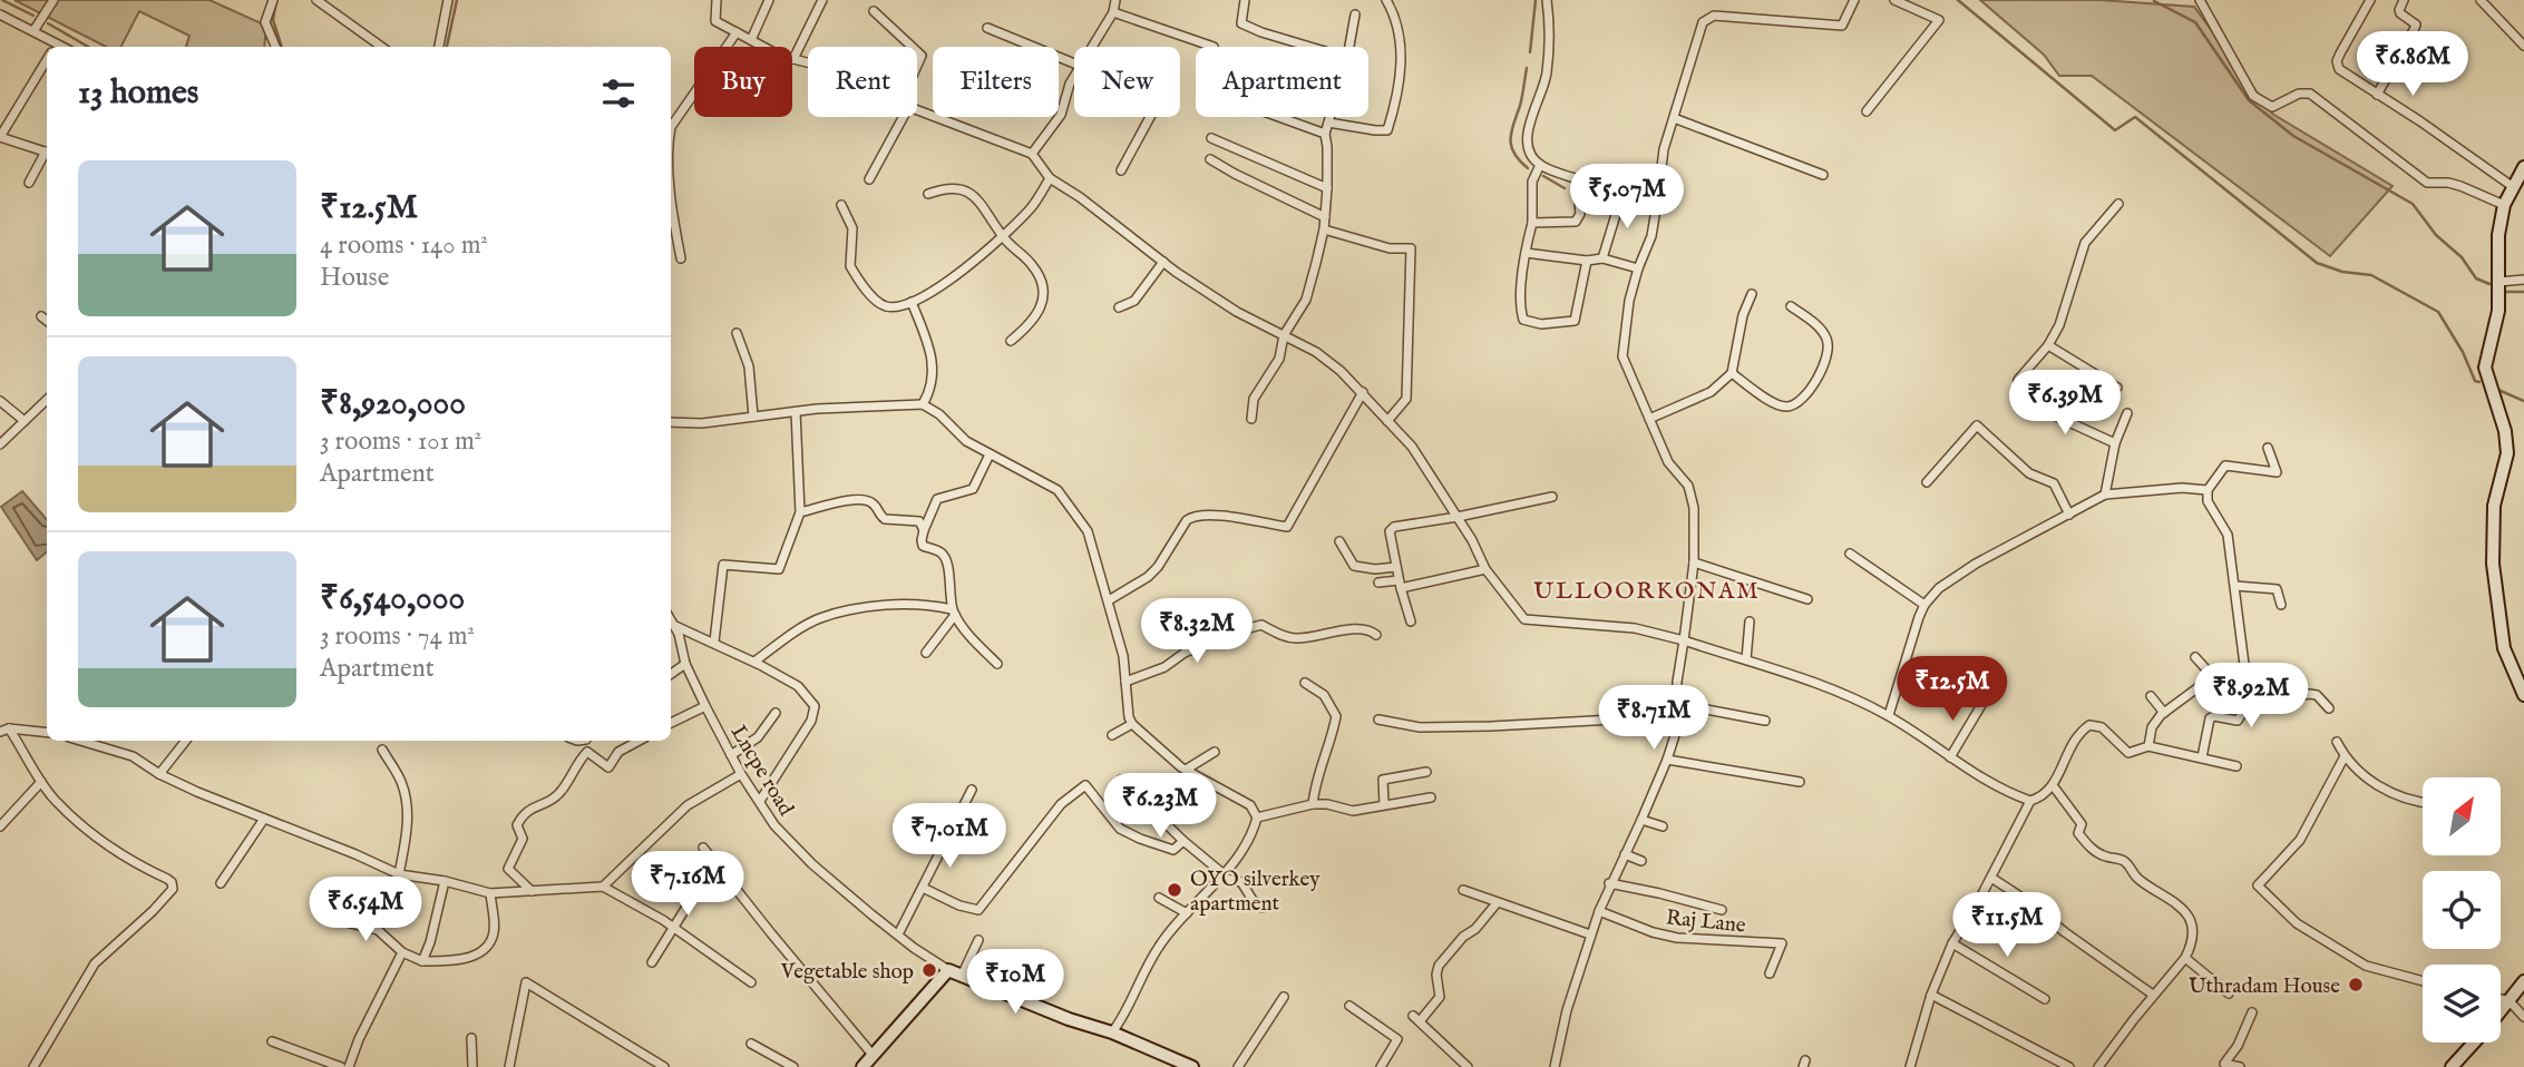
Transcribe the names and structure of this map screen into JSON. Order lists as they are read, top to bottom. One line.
{"streets":{"street":["Lncpe road","Raj Lane"]},"districts":["ULLOORKONAM"],"places":["OYO silverkey apartment","Vegetable shop","Uthradam House"],"north":"top right","page":{"price":["₹6.86M","₹5.07M","₹6.39M","₹8.32M","₹12.5M","₹8.92M","₹8.71M","₹6.23M","₹7.01M","₹7.16M","₹6.54M","₹11.5M","₹10M"],"chip":["Buy","Rent","Filters","New","Apartment"],"heading":"13 homes","list":[{"name":"₹12.5M","note":"4 rooms · 140 m² · House"},{"name":"₹8,920,000","note":"3 rooms · 101 m² · Apartment"},{"name":"₹6,540,000","note":"3 rooms · 74 m² · Apartment"}]}}
